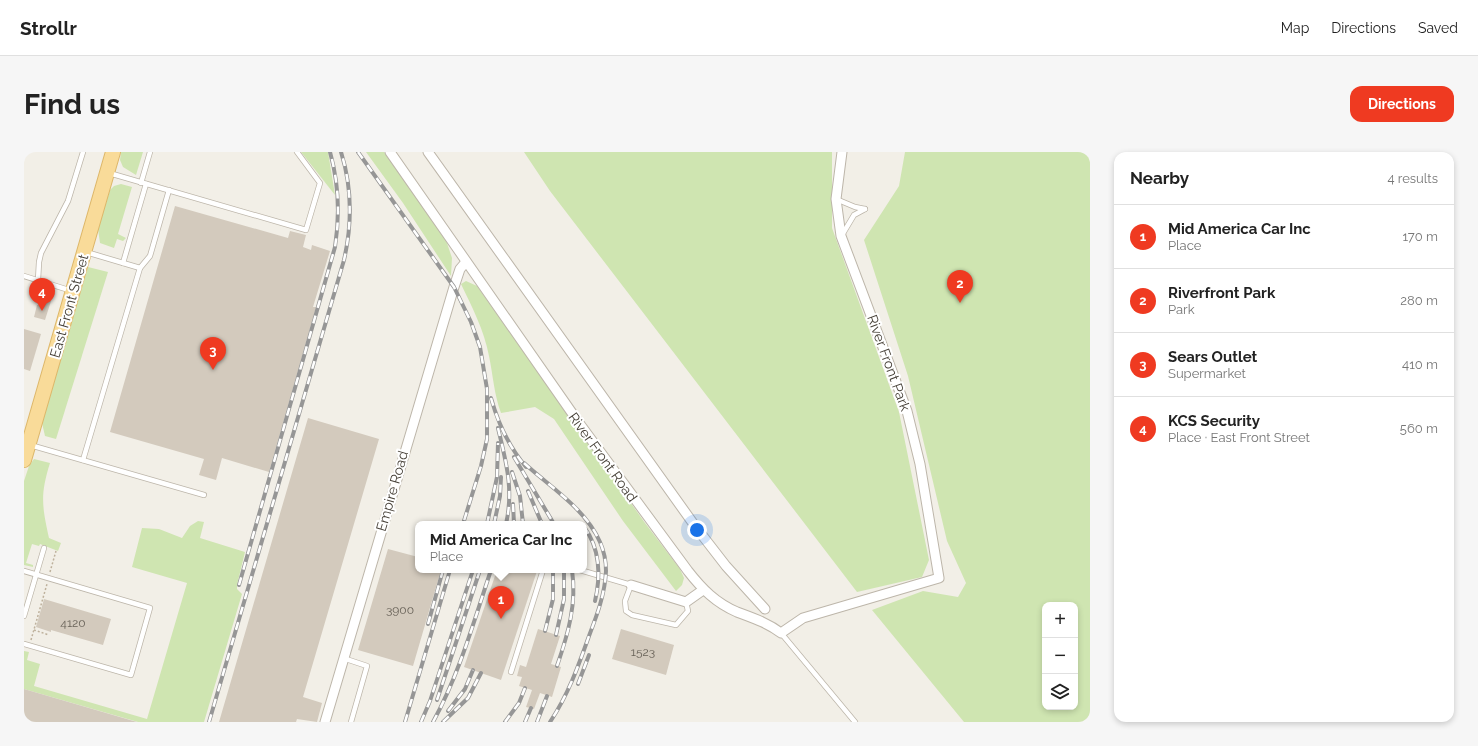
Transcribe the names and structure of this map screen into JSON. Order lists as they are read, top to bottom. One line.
{"streets":{"main road":["East Front Street"],"street":["River Front Park","River Front Road","Empire Road"]},"crossings":[["River Front Park","River Front Road"],["River Front Road","Empire Road"]],"house_numbers":["3900","4120","1523"],"page":{"header":"Strollr","nav":["Map","Directions","Saved"],"buttons":"Directions","title":"Find us","heading":["Nearby","4 results"],"list":[{"mark":"1","name":"Mid America Car Inc","note":"Place","value":"170 m"},{"mark":"2","name":"Riverfront Park","note":"Park","value":"280 m"},{"mark":"3","name":"Sears Outlet","note":"Supermarket","value":"410 m"},{"mark":"4","name":"KCS Security","note":"Place · East Front Street","value":"560 m"}],"pins":["2","4","3","1"],"popup":["Mid America Car Inc","Place"],"map_buttons":["+","−"]}}
